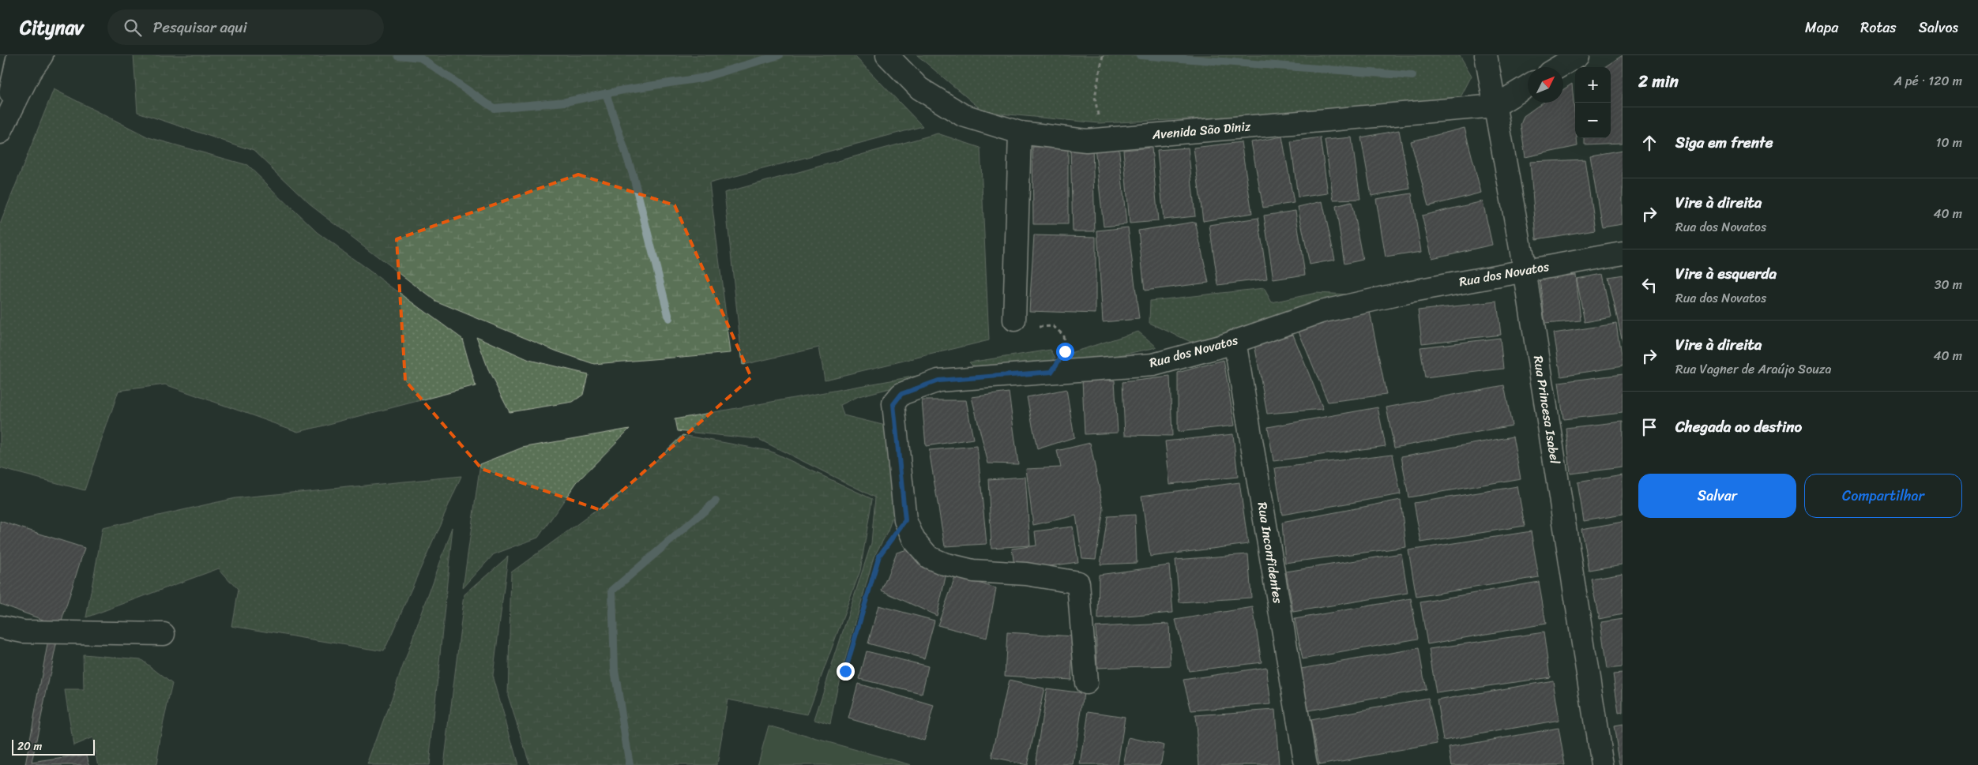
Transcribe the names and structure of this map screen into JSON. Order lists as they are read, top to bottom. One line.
{"streets":{"street":["Avenida São Diniz","Rua dos Novatos","Rua Princesa Isabel","Rua Inconfidentes"]},"crossings":[["Avenida São Diniz","Rua Princesa Isabel"],["Rua dos Novatos","Rua Princesa Isabel"],["Rua dos Novatos","Rua Inconfidentes"]],"scale_bar":"20 m","north":"top right","page":{"header":"Citynav","search":"Pesquisar aqui","nav":["Mapa","Rotas","Salvos"],"heading":["2 min","A pé · 120 m"],"map_buttons":["+","−"],"list":[["Siga em frente","10 m"],["Vire à direita","Rua dos Novatos","40 m"],["Vire à esquerda","Rua dos Novatos","30 m"],["Vire à direita","Rua Vagner de Araújo Souza","40 m"],"Chegada ao destino"],"buttons":["Salvar","Compartilhar"],"scale":"20 m"}}
